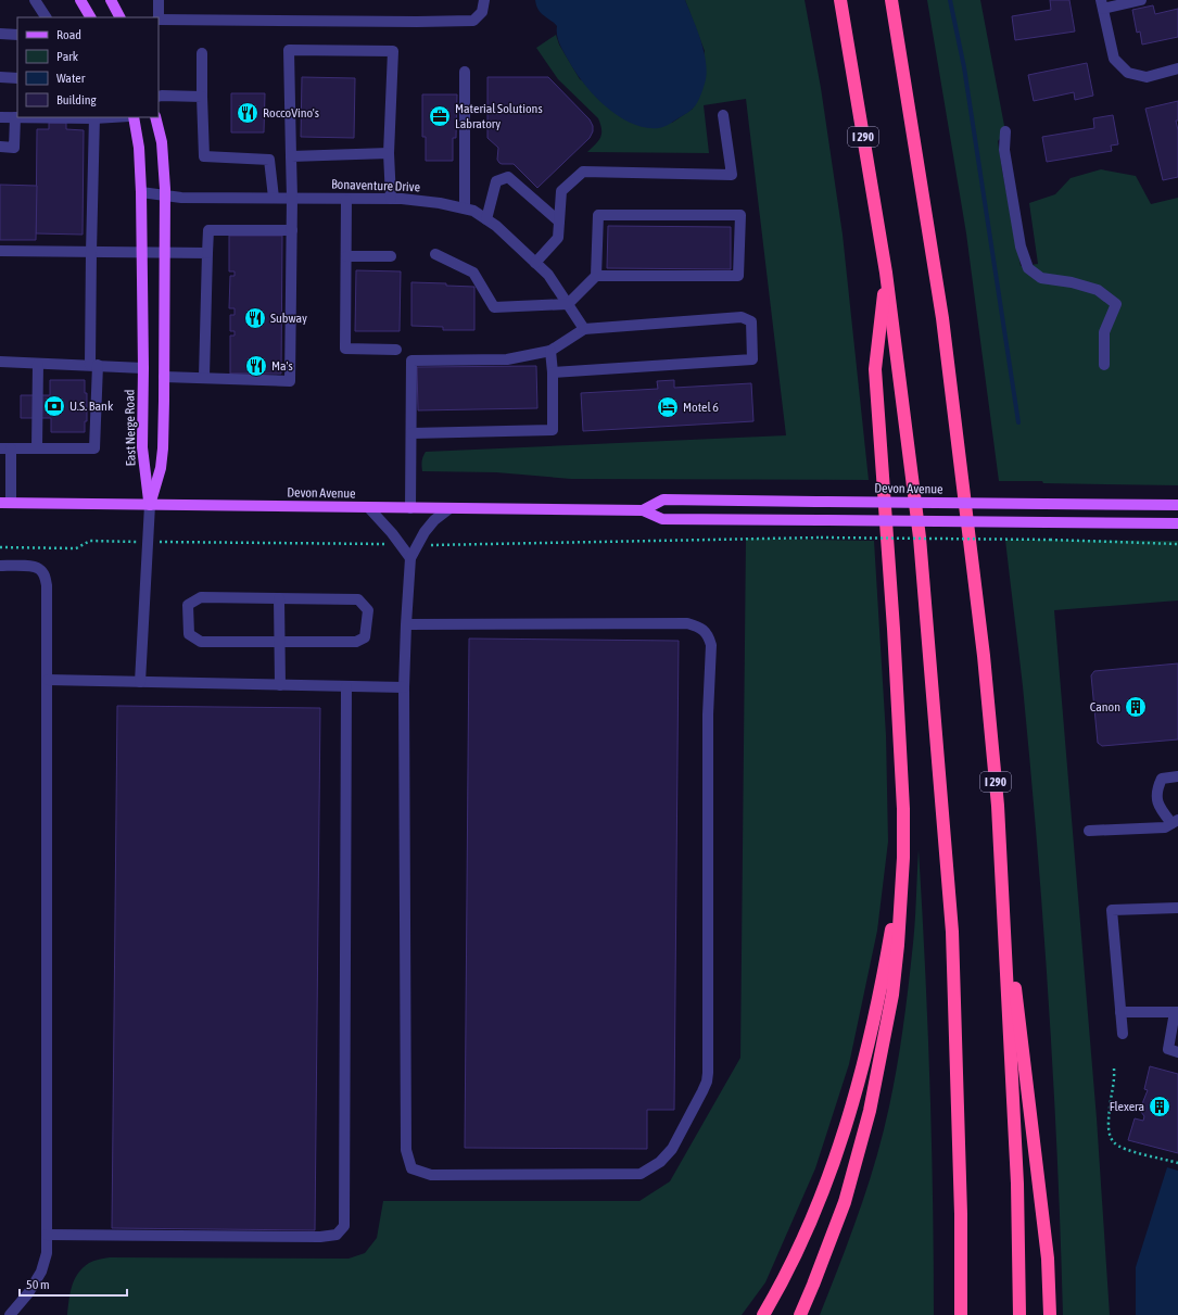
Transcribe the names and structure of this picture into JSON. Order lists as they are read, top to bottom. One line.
{"streets":{"highway":["I 290"],"main road":["East Nerge Road","Devon Avenue"],"street":["Bonaventure Drive"]},"crossings":[["Bonaventure Drive","East Nerge Road"],["East Nerge Road","Devon Avenue"]],"places":{"restaurant":["RoccoVino's","Subway","Ma's"],"office":["Material Solutions Labratory"],"bank":["U.S. Bank"],"hotel":["Motel 6"],"building":["Canon","Flexera"]},"legend":["Road","Park","Water","Building"],"scale_bar":"50 m"}
